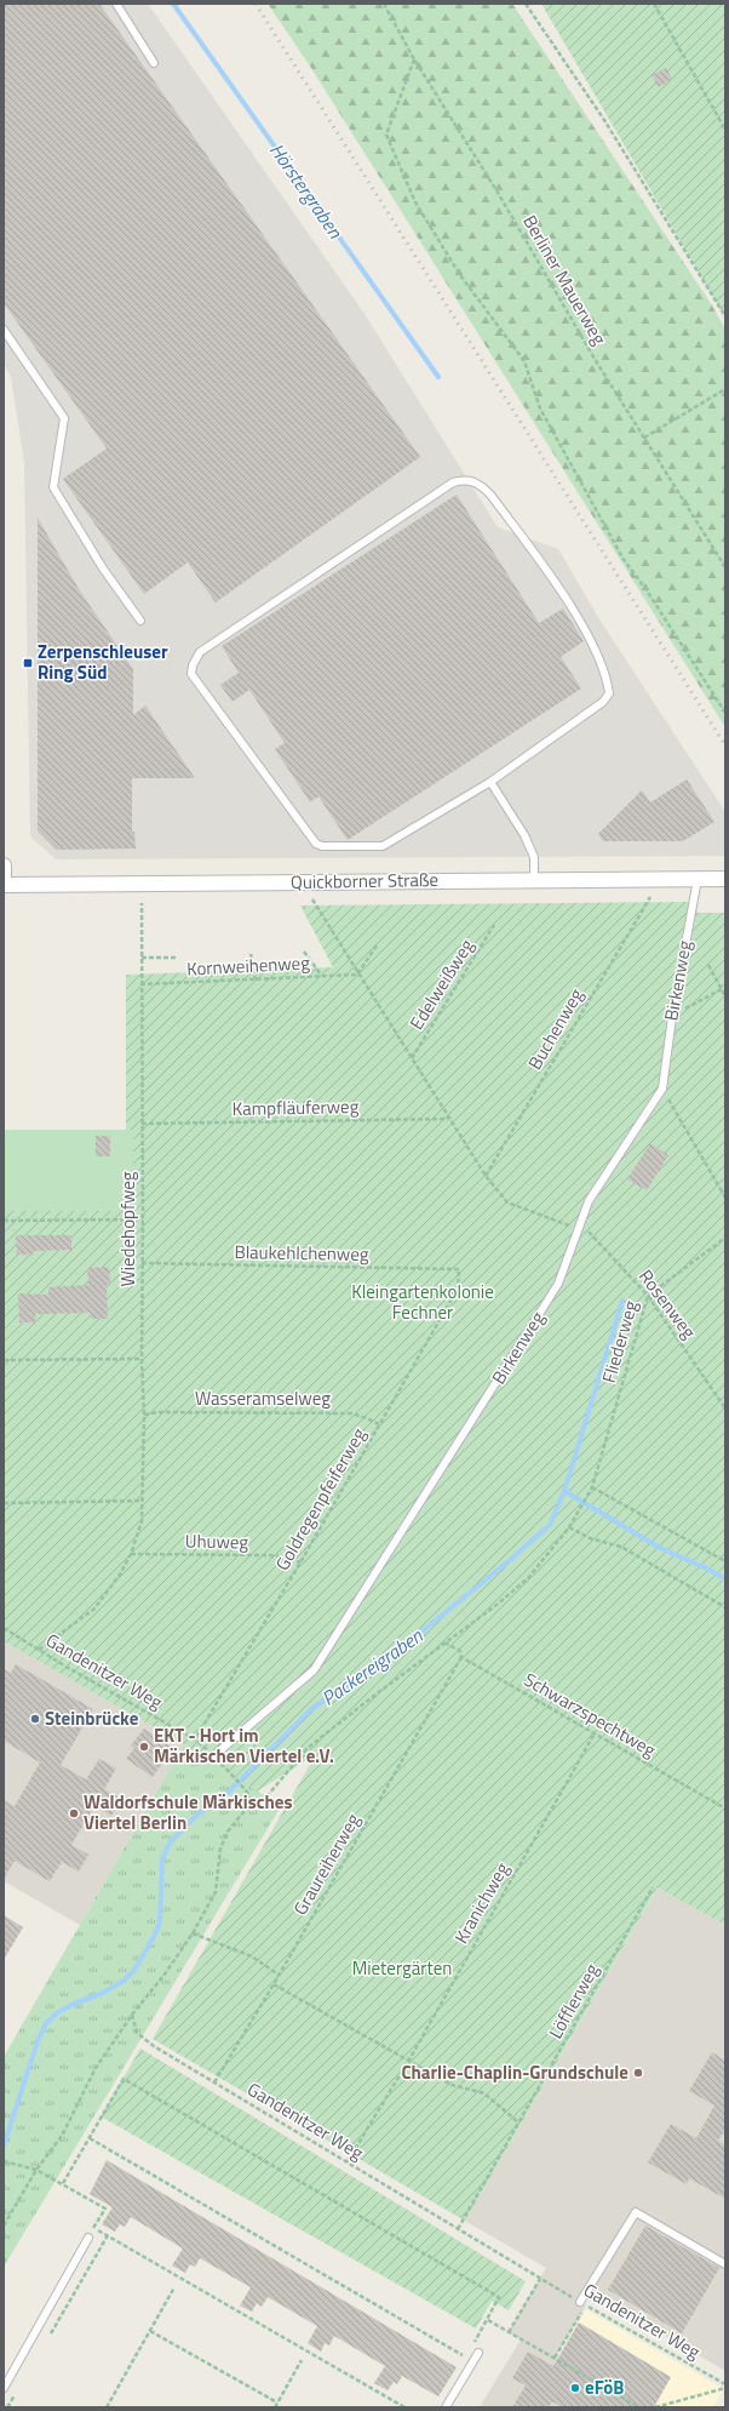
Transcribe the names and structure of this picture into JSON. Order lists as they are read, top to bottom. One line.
{"streets":{"street":["Quickborner Straße"],"lane":["Birkenweg"],"path":["Berliner Mauerweg","Kornweihenweg","Edelweißweg","Buchenweg","Kampfläuferweg","Wiedehopfweg","Blaukehlchenweg","Rosenweg","Fliederweg","Wasseramselweg","Goldregenpfeiferweg","Uhuweg","Gandenitzer Weg","Schwarzspechtweg","Graureiherweg","Kranichweg","Löfflerweg"]},"crossings":[["Quickborner Straße","Birkenweg"],["Kornweihenweg","Wiedehopfweg"],["Kornweihenweg","Rosenweg"],["Birkenweg","Rosenweg"],["Birkenweg","Gandenitzer Weg"],["Edelweißweg","Rosenweg"],["Buchenweg","Rosenweg"],["Kampfläuferweg","Wiedehopfweg"],["Kampfläuferweg","Rosenweg"],["Wiedehopfweg","Blaukehlchenweg"],["Wiedehopfweg","Wasseramselweg"],["Wiedehopfweg","Uhuweg"],["Wiedehopfweg","Gandenitzer Weg"],["Blaukehlchenweg","Goldregenpfeiferweg"],["Rosenweg","Fliederweg"],["Fliederweg","Schwarzspechtweg"],["Wasseramselweg","Goldregenpfeiferweg"],["Goldregenpfeiferweg","Uhuweg"],["Goldregenpfeiferweg","Gandenitzer Weg"],["Gandenitzer Weg","Graureiherweg"],["Gandenitzer Weg","Kranichweg"],["Gandenitzer Weg","Löfflerweg"],["Schwarzspechtweg","Graureiherweg"],["Schwarzspechtweg","Kranichweg"]],"water":["Hörstergraben","Packereigraben"],"parks":["Kleingartenkolonie Fechner","Mietergärten"],"places":{"transit":["Zerpenschleuser Ring Süd"],"other":["Steinbrücke","EKT - Hort im Märkischen Viertel e.V.","Waldorfschule Märkisches Viertel Berlin","Charlie-Chaplin-Grundschule","eFöB"]}}
